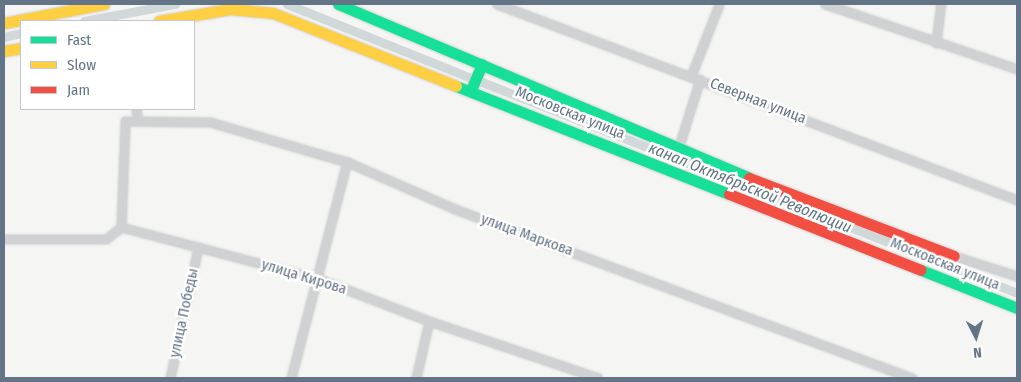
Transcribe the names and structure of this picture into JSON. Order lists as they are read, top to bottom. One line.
{"streets":{"main road":["Московская улица"],"street":["Северная улица","улица Маркова","улица Кирова","улица Победы"]},"crossings":[["улица Кирова","улица Победы"]],"water":["канал Октябрьской Революции"],"legend":["Fast","Slow","Jam"],"north":"bottom"}
